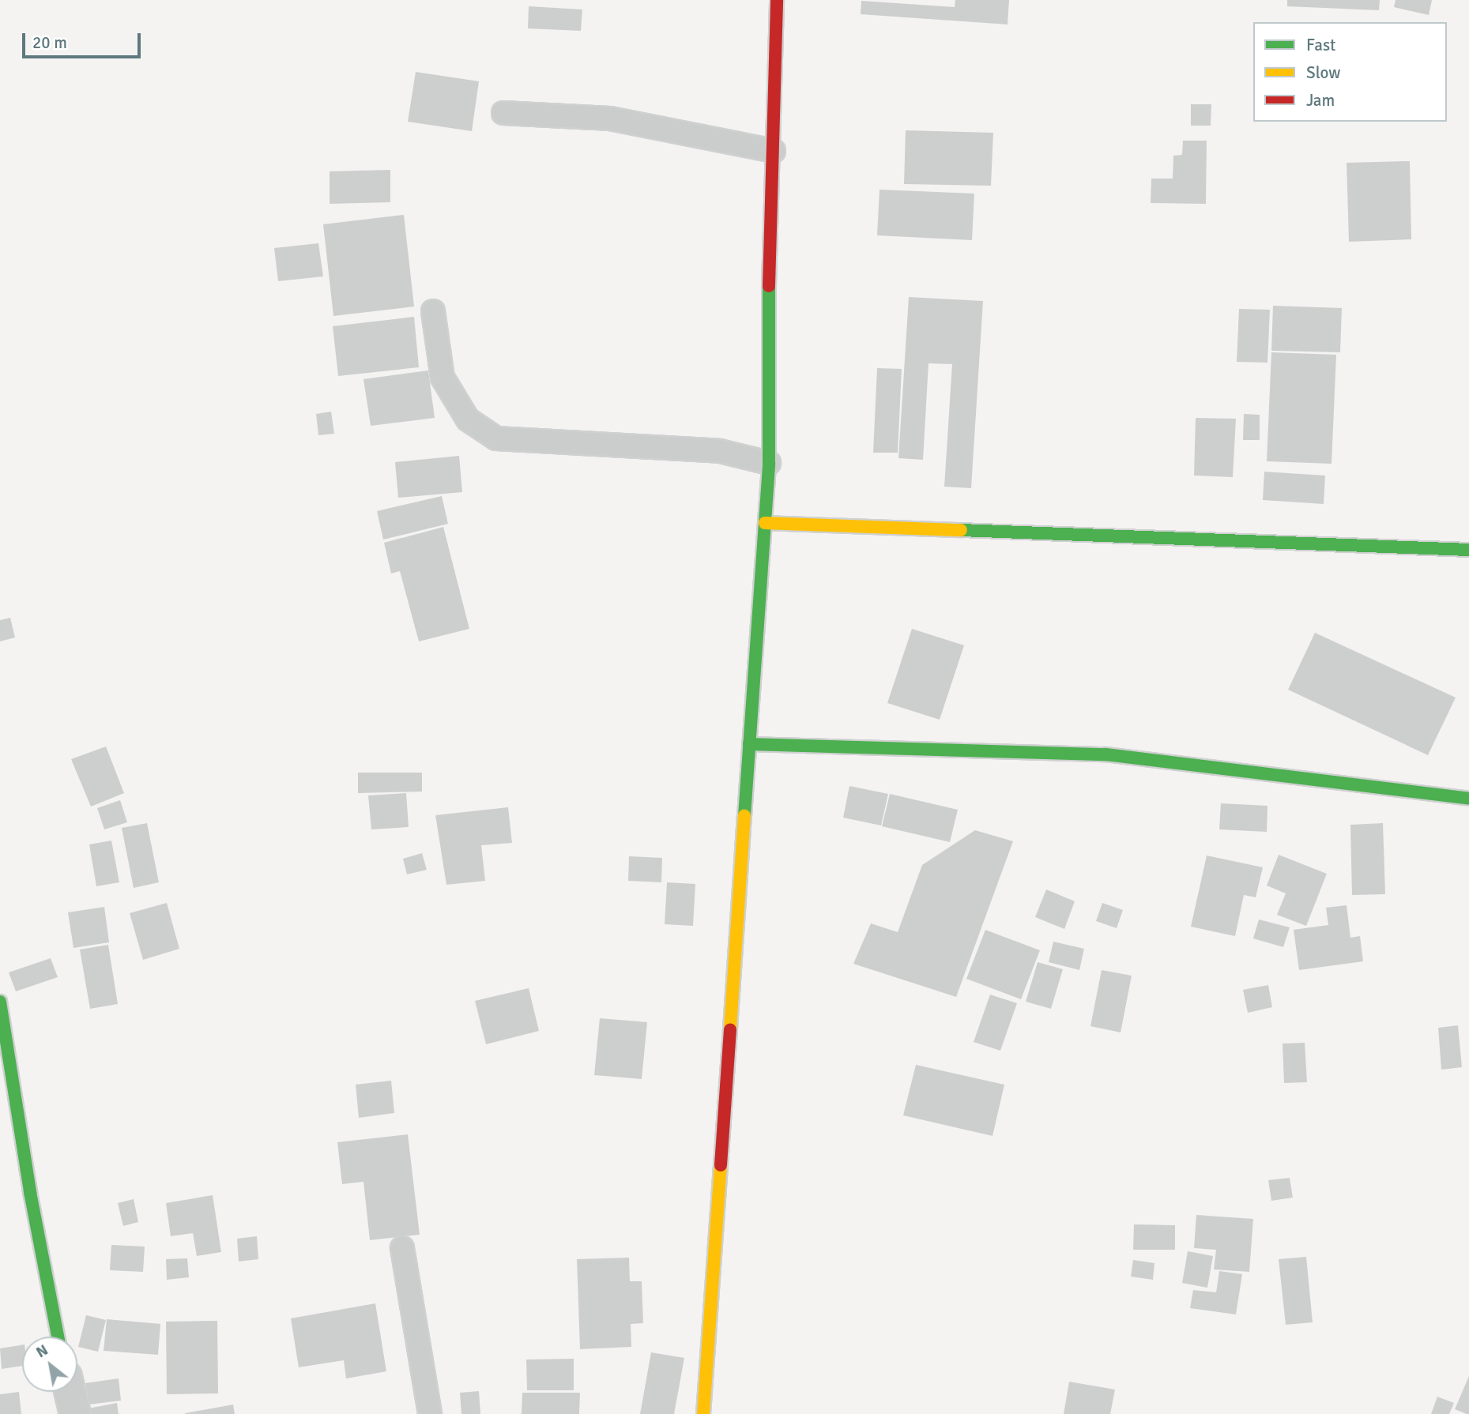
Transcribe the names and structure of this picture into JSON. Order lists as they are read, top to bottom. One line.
{"legend":["Fast","Slow","Jam"],"scale_bar":"20 m","north":"top left"}
